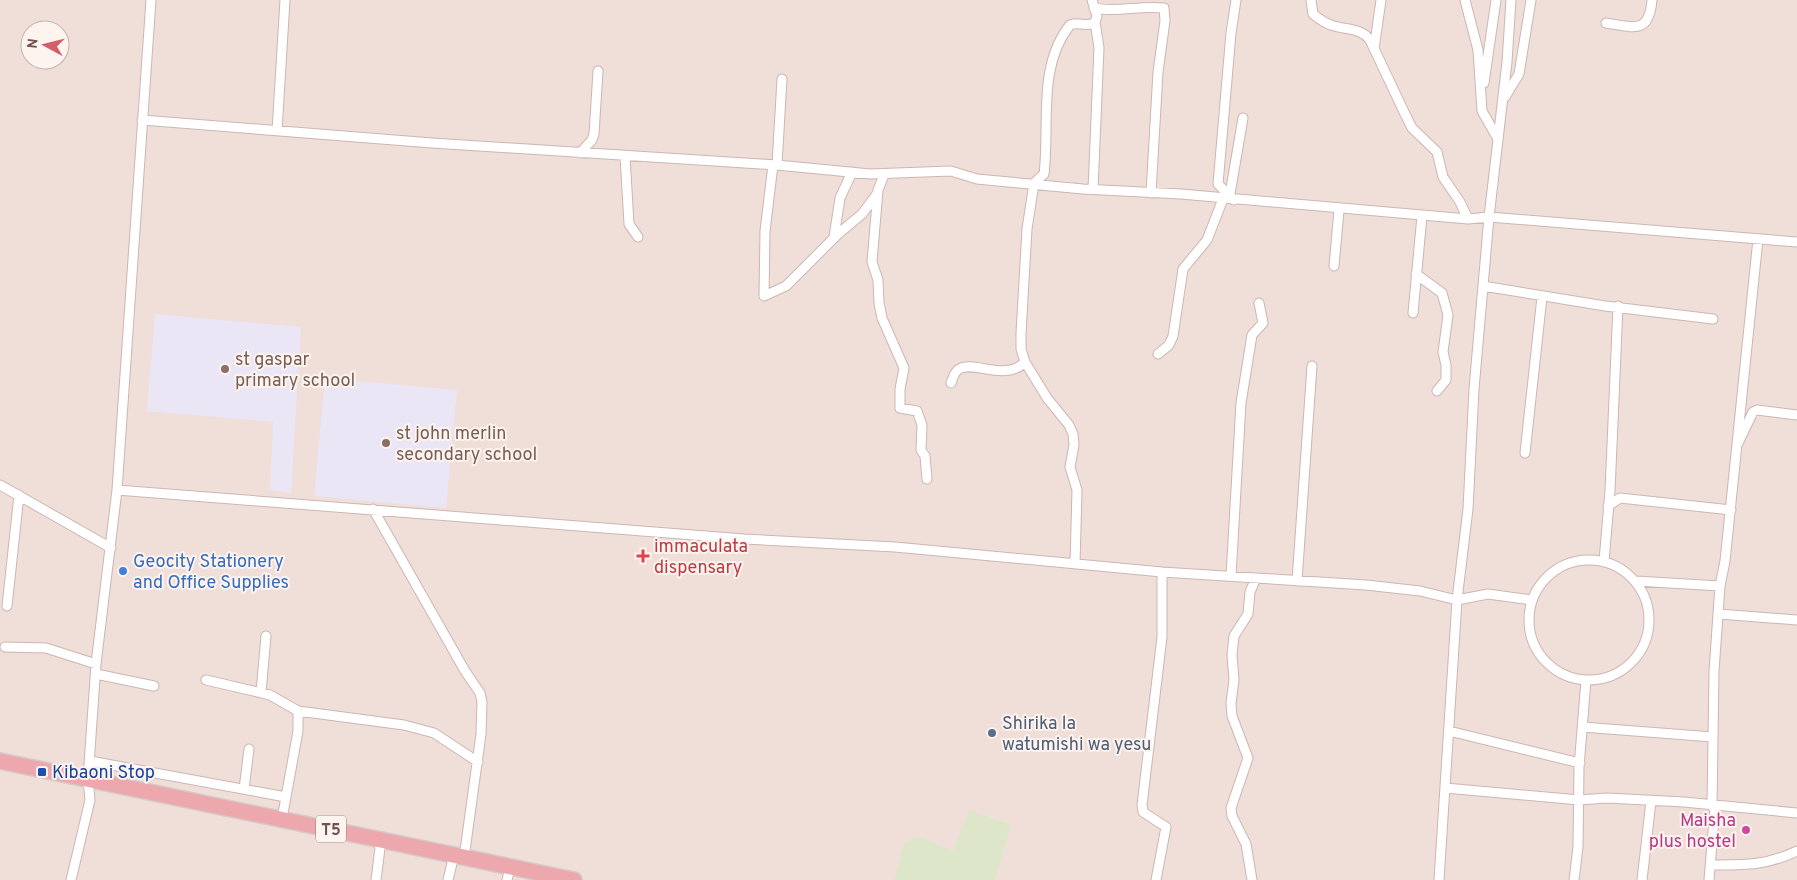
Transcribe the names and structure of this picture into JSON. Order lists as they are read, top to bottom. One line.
{"streets":{"highway":["T5"]},"places":{"other":["st gaspar primary school","st john merlin secondary school","Geocity Stationery and Office Supplies","Shirika la watumishi wa yesu","Maisha plus hostel"],"health":["immaculata dispensary"],"transit":["Kibaoni Stop"]},"north":"left"}
